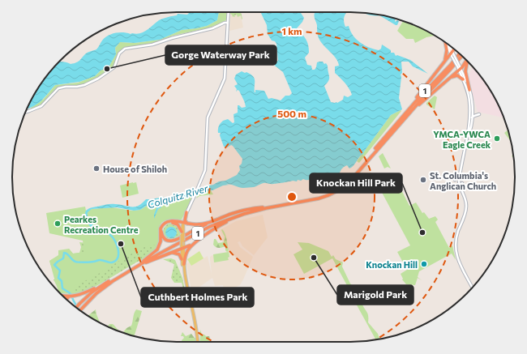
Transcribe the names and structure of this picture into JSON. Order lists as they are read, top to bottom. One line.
{"streets":{"highway":["1"]},"water":["Colquitz River"],"places":["Gorge Waterway Park","YMCA-YWCA Eagle Creek","House of Shiloh","St. Columbia's Anglican Church","Pearkes Recreation Centre","Knockan Hill Park","Cuthbert Holmes Park","Marigold Park","Knockan Hill"],"rings":["1 km","500 m"]}
